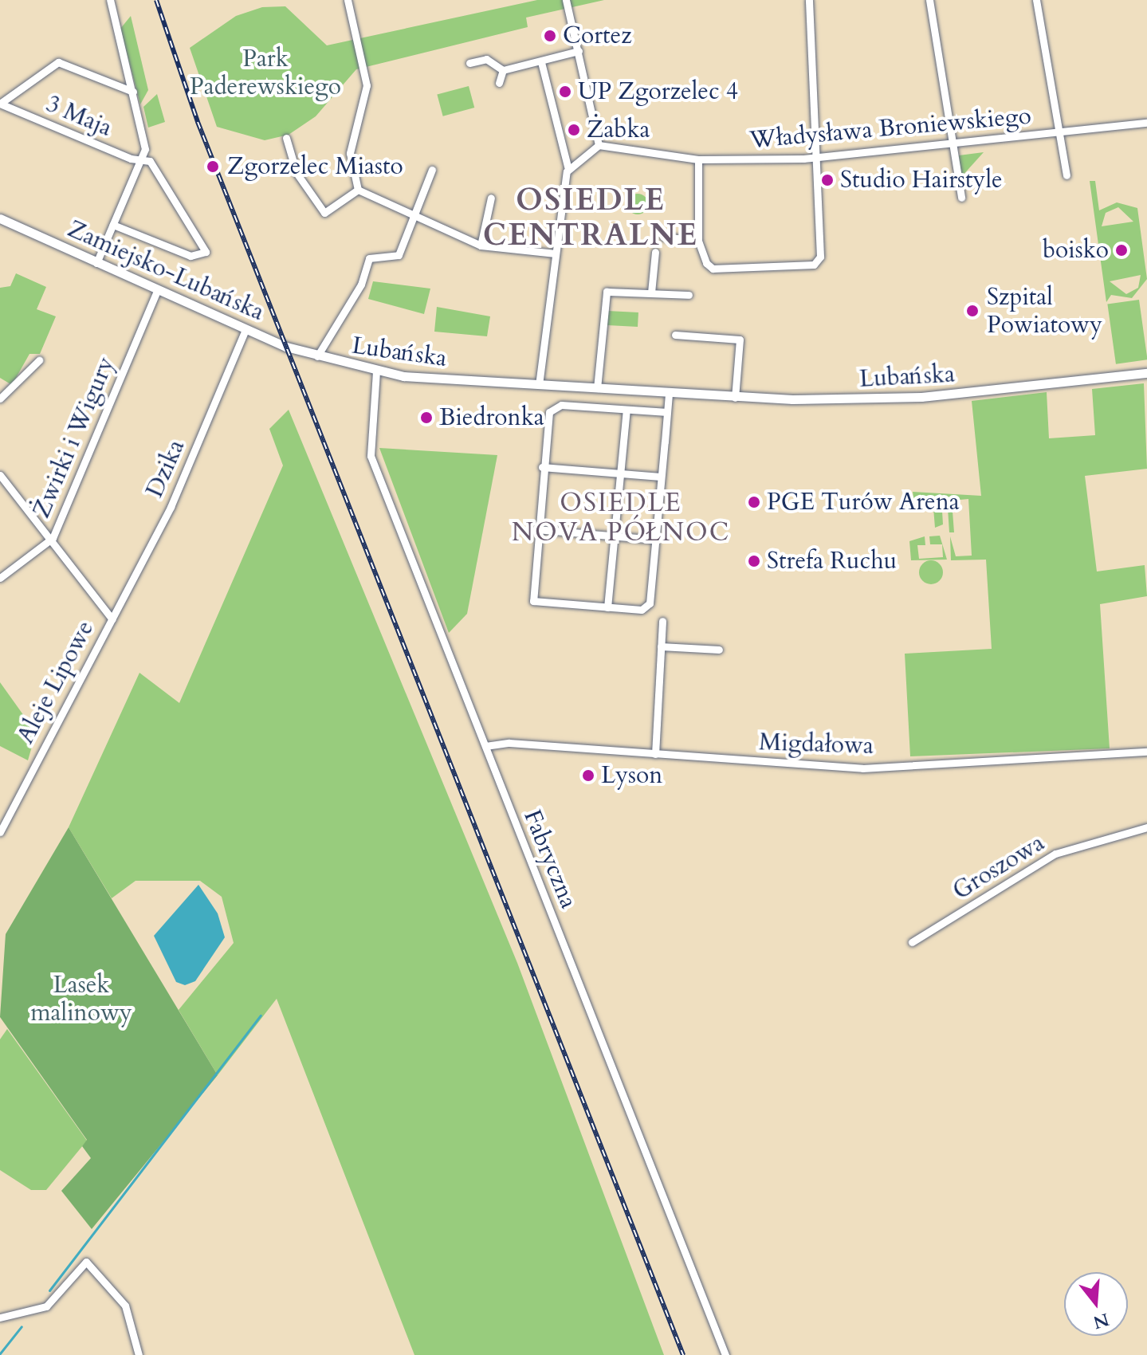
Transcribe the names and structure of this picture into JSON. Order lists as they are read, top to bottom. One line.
{"streets":{"main road":["Zamiejsko-Lubańska","Lubańska"],"street":["3 Maja","Władysława Broniewskiego","Żwirki i Wigury","Dzika","Aleje Lipowe","Migdałowa","Fabryczna","Groszowa"]},"crossings":[["Zamiejsko-Lubańska","Lubańska"],["Zamiejsko-Lubańska","Żwirki i Wigury"],["Zamiejsko-Lubańska","Dzika"],["Lubańska","Fabryczna"],["Dzika","Aleje Lipowe"],["Migdałowa","Fabryczna"]],"districts":["OSIEDLE CENTRALNE","OSIEDLE NOVA PÓŁNOC"],"parks":["Park Paderewskiego","Lasek malinowy"],"places":["Cortez","UP Zgorzelec 4","Żabka","Zgorzelec Miasto","Studio Hairstyle","boisko","Szpital Powiatowy","Biedronka","PGE Turów Arena","Strefa Ruchu","Lyson"],"north":"bottom"}
